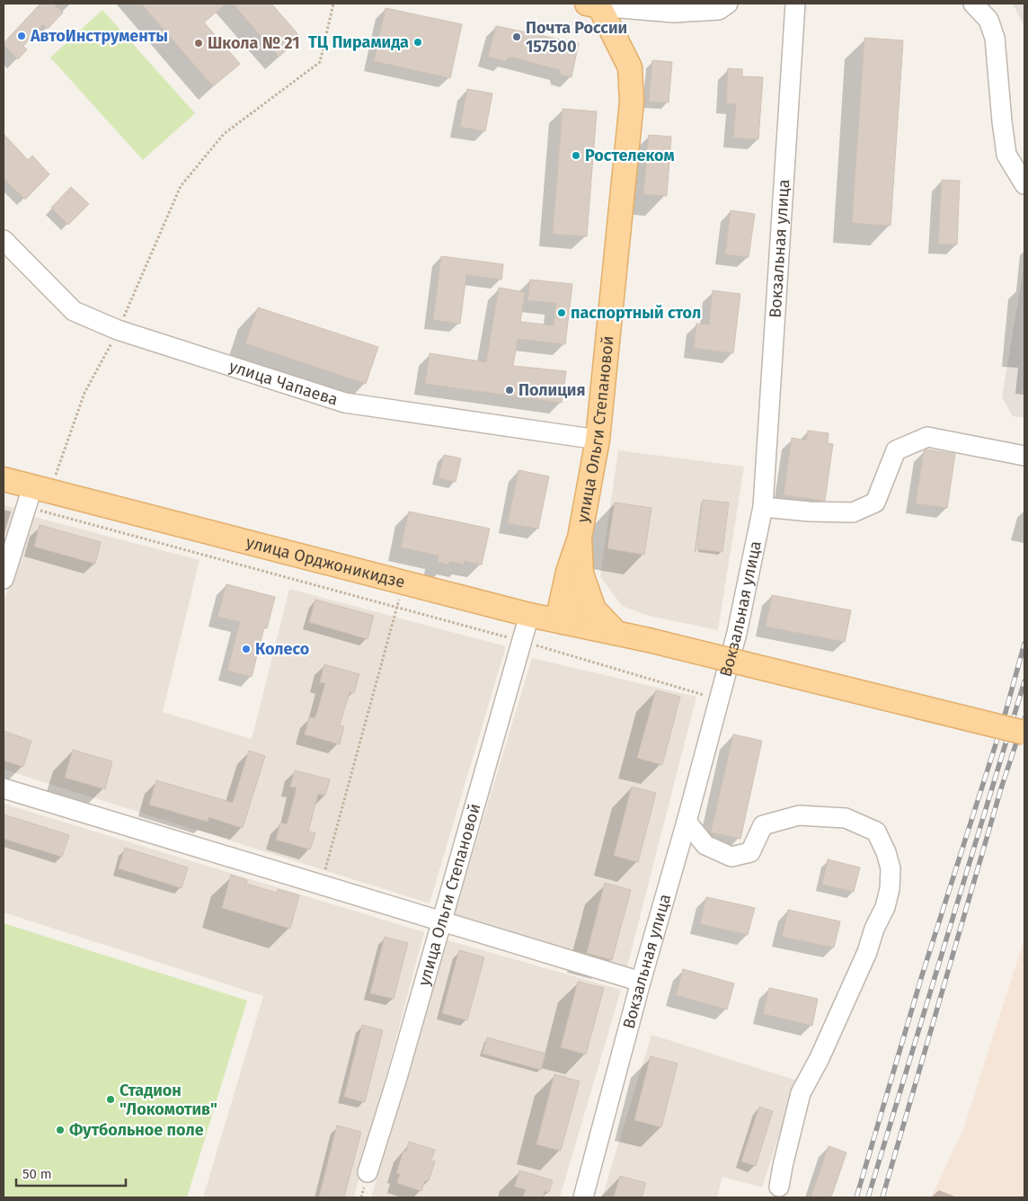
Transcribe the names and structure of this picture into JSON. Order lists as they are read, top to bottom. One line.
{"streets":{"main road":["улица Ольги Степановой","улица Орджоникидзе"],"street":["Вокзальная улица","улица Чапаева"]},"crossings":[["улица Чапаева","улица Ольги Степановой"],["улица Ольги Степановой","улица Орджоникидзе"]],"places":["АвтоИнструменты","Почта России 157500","ТЦ Пирамида","Школа № 21","Ростелеком","паспортный стол","Полиция","Колесо","Стадион \"Локомотив\"","Футбольное поле"],"scale_bar":"50 m"}
